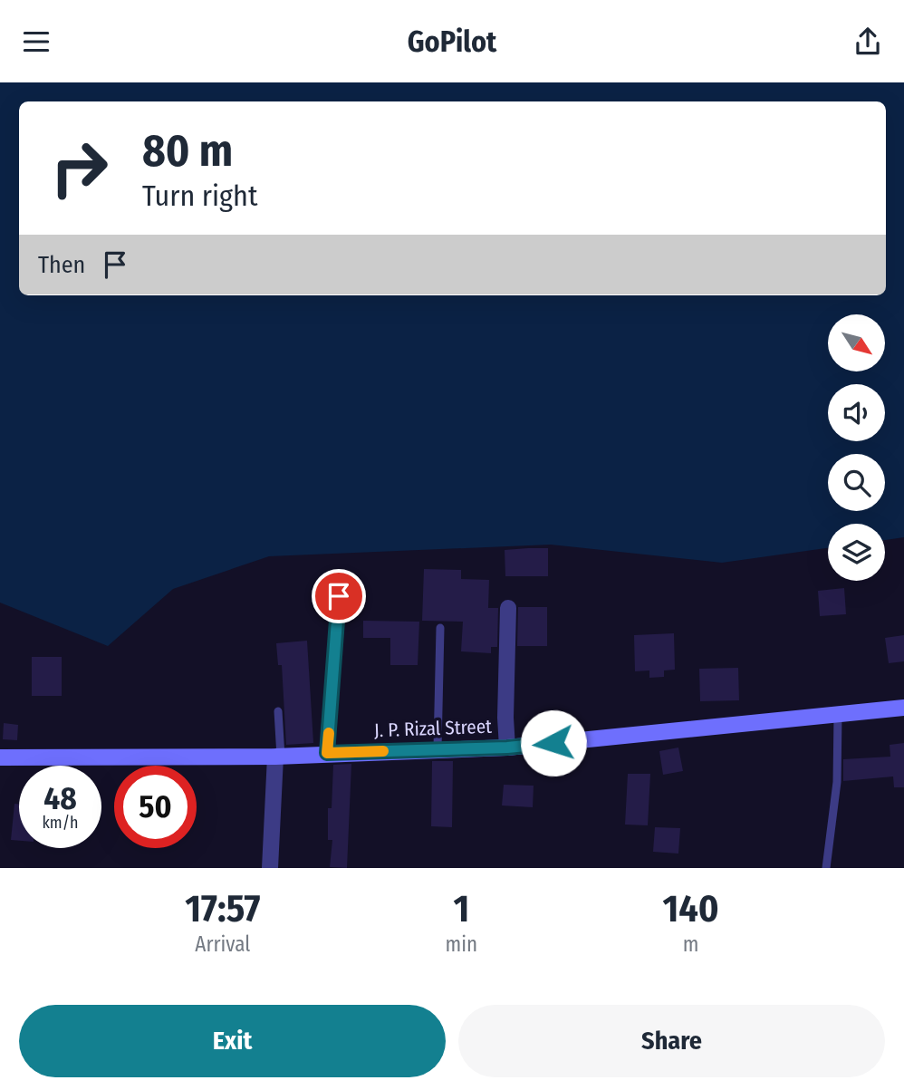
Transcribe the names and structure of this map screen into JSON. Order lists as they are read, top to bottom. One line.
{"streets":{"main road":["J. P. Rizal Street"]},"north":"bottom right","page":{"header":"GoPilot","turn":["80 m","Turn right"],"then":"Then","speed":"48 km/h","limit":"50","eta":["17:57","Arrival","1","min","140","m"],"buttons":["Exit","Share"]}}
